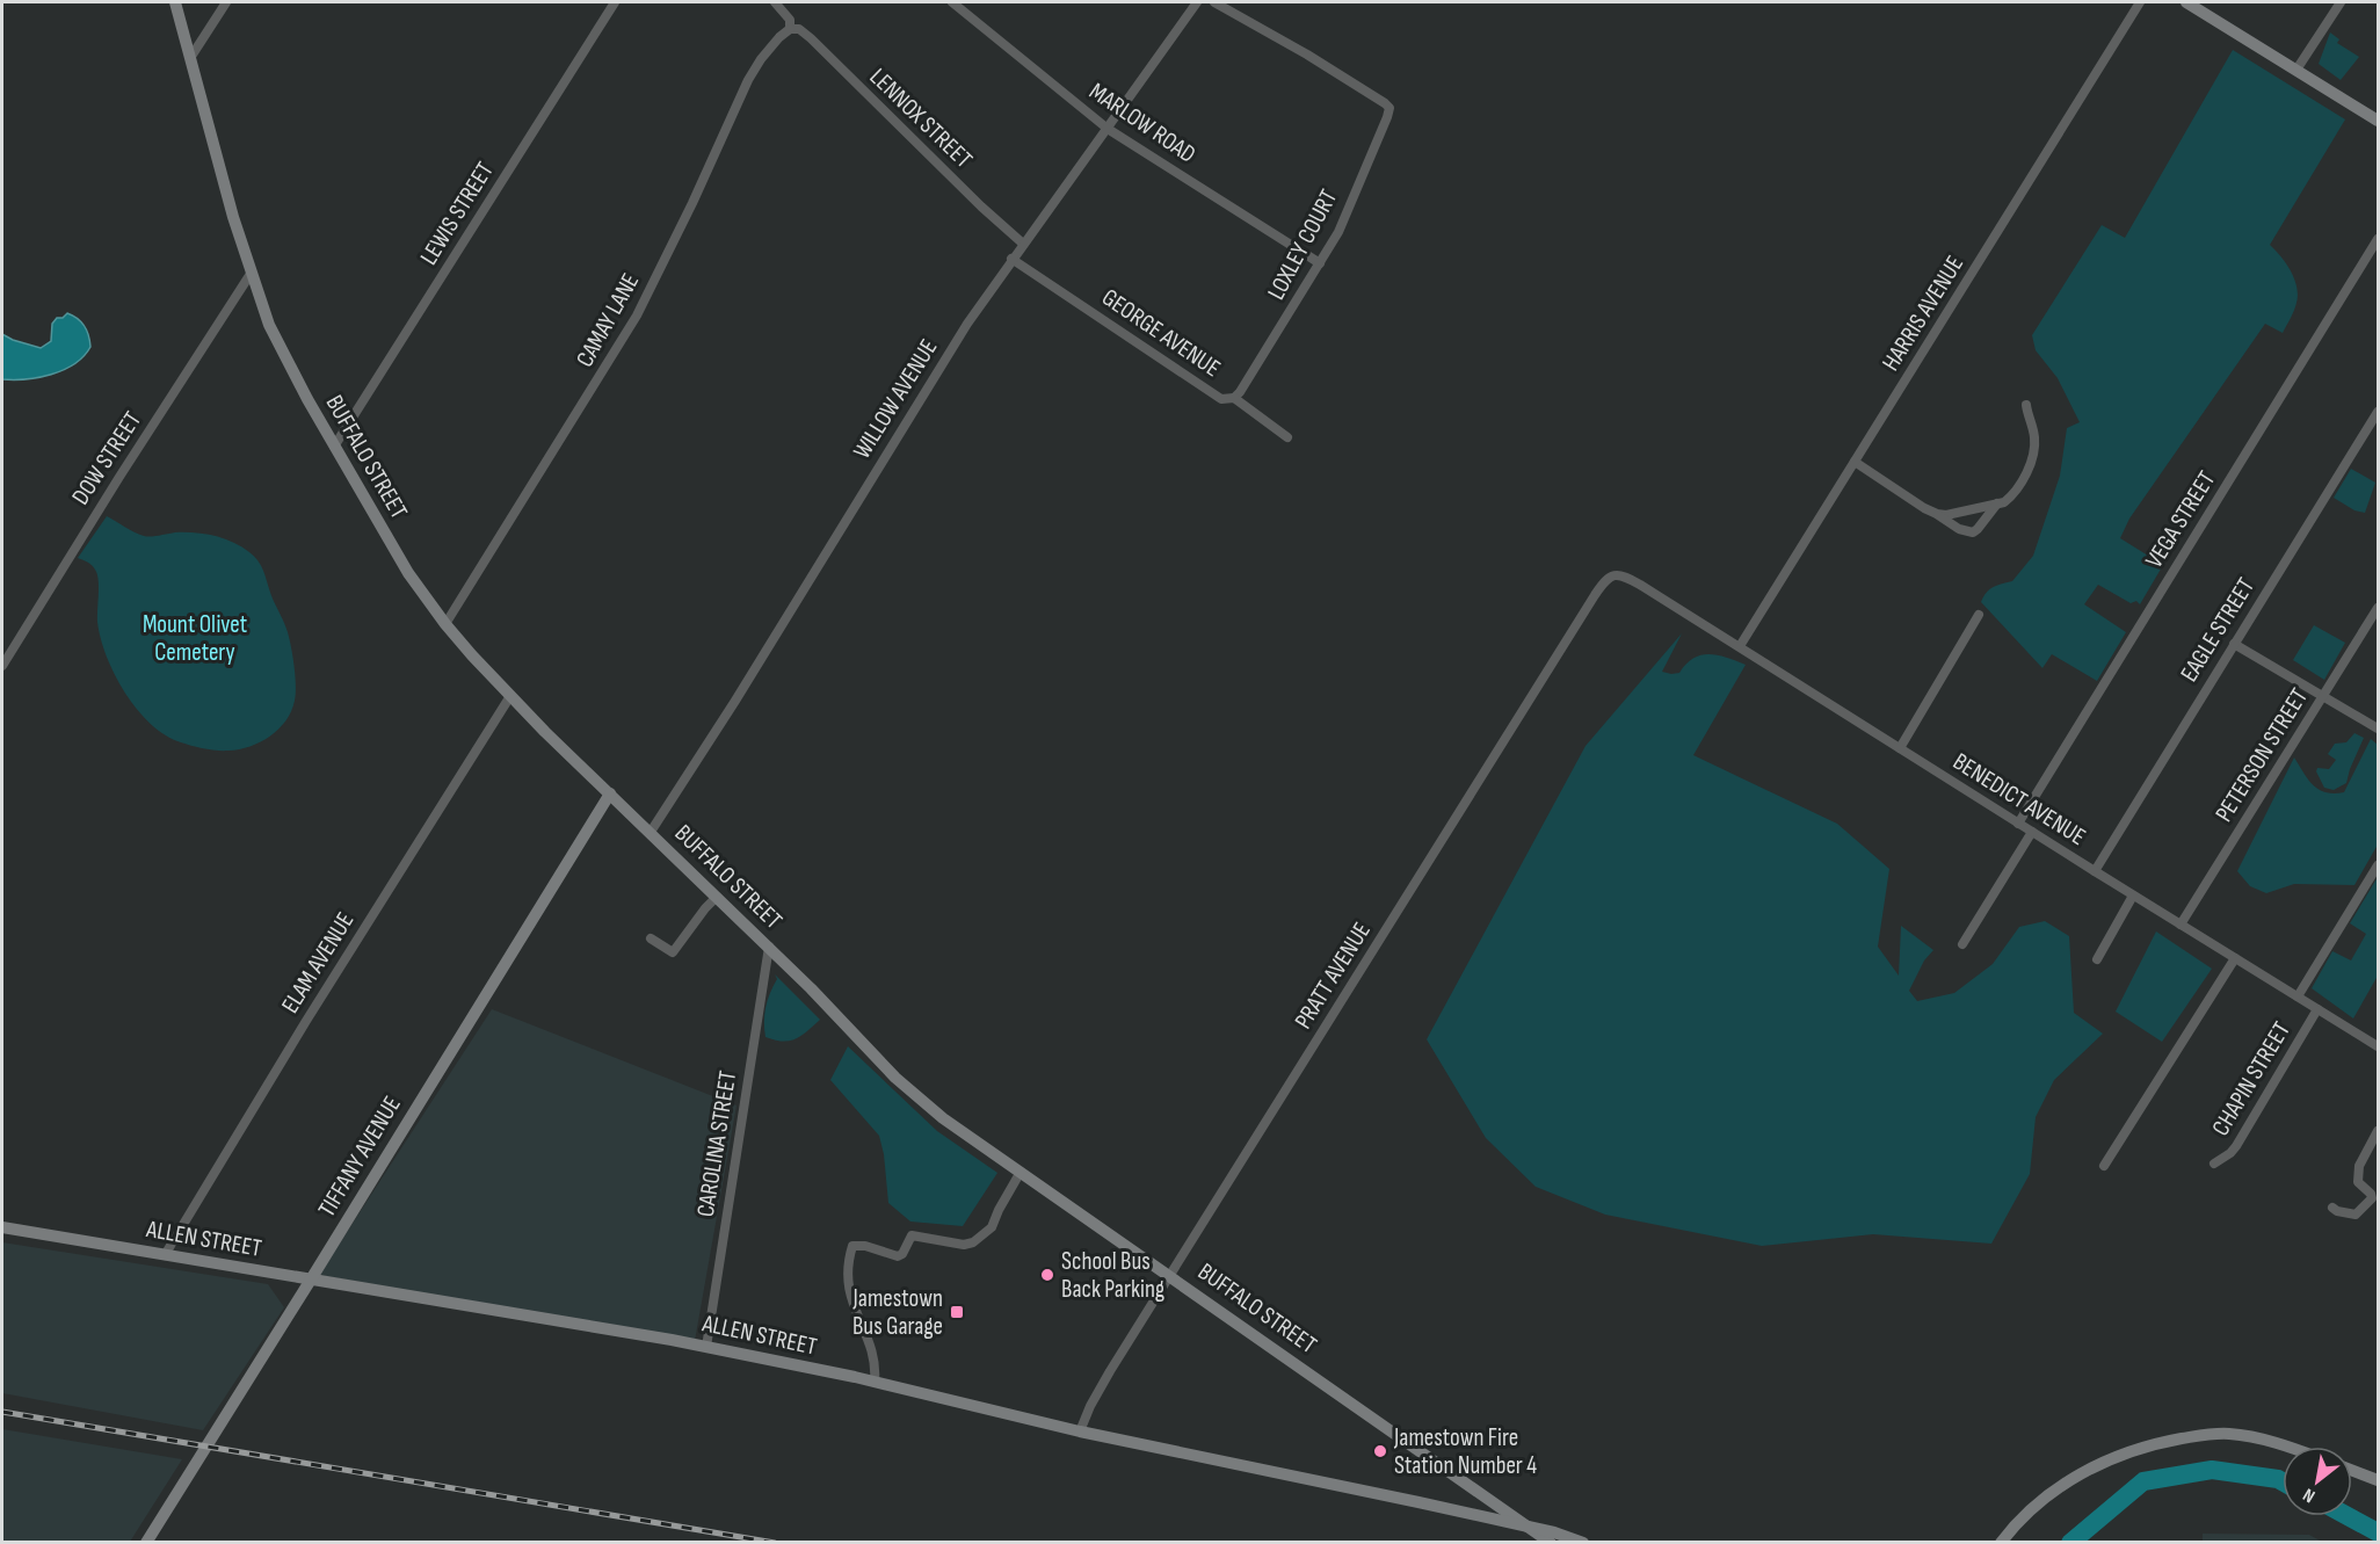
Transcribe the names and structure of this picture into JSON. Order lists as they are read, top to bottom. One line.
{"streets":{"street":["LENNOX STREET","MARLOW ROAD","LEWIS STREET","LOXLEY COURT","HARRIS AVENUE","CAMAY LANE","GEORGE AVENUE","WILLOW AVENUE","BUFFALO STREET","DOW STREET","VEGA STREET","EAGLE STREET","PETERSON STREET","BENEDICT AVENUE","ELAM AVENUE","PRATT AVENUE","CHAPIN STREET","CAROLINA STREET","TIFFANY AVENUE","ALLEN STREET"]},"crossings":[["LENNOX STREET","CAMAY LANE"],["LENNOX STREET","WILLOW AVENUE"],["MARLOW ROAD","LOXLEY COURT"],["MARLOW ROAD","WILLOW AVENUE"],["LEWIS STREET","BUFFALO STREET"],["LOXLEY COURT","GEORGE AVENUE"],["HARRIS AVENUE","BENEDICT AVENUE"],["CAMAY LANE","BUFFALO STREET"],["GEORGE AVENUE","WILLOW AVENUE"],["WILLOW AVENUE","BUFFALO STREET"],["BUFFALO STREET","DOW STREET"],["BUFFALO STREET","ELAM AVENUE"],["BUFFALO STREET","PRATT AVENUE"],["BUFFALO STREET","CAROLINA STREET"],["BUFFALO STREET","TIFFANY AVENUE"],["BUFFALO STREET","ALLEN STREET"],["VEGA STREET","BENEDICT AVENUE"],["EAGLE STREET","BENEDICT AVENUE"],["PETERSON STREET","BENEDICT AVENUE"],["BENEDICT AVENUE","PRATT AVENUE"],["BENEDICT AVENUE","CHAPIN STREET"],["ELAM AVENUE","ALLEN STREET"],["PRATT AVENUE","ALLEN STREET"],["CAROLINA STREET","ALLEN STREET"],["TIFFANY AVENUE","ALLEN STREET"]],"parks":["Mount Olivet Cemetery"],"places":{"other":["School Bus Back Parking","Jamestown Fire Station Number 4"],"transit":["Jamestown Bus Garage"]},"north":"bottom left"}
